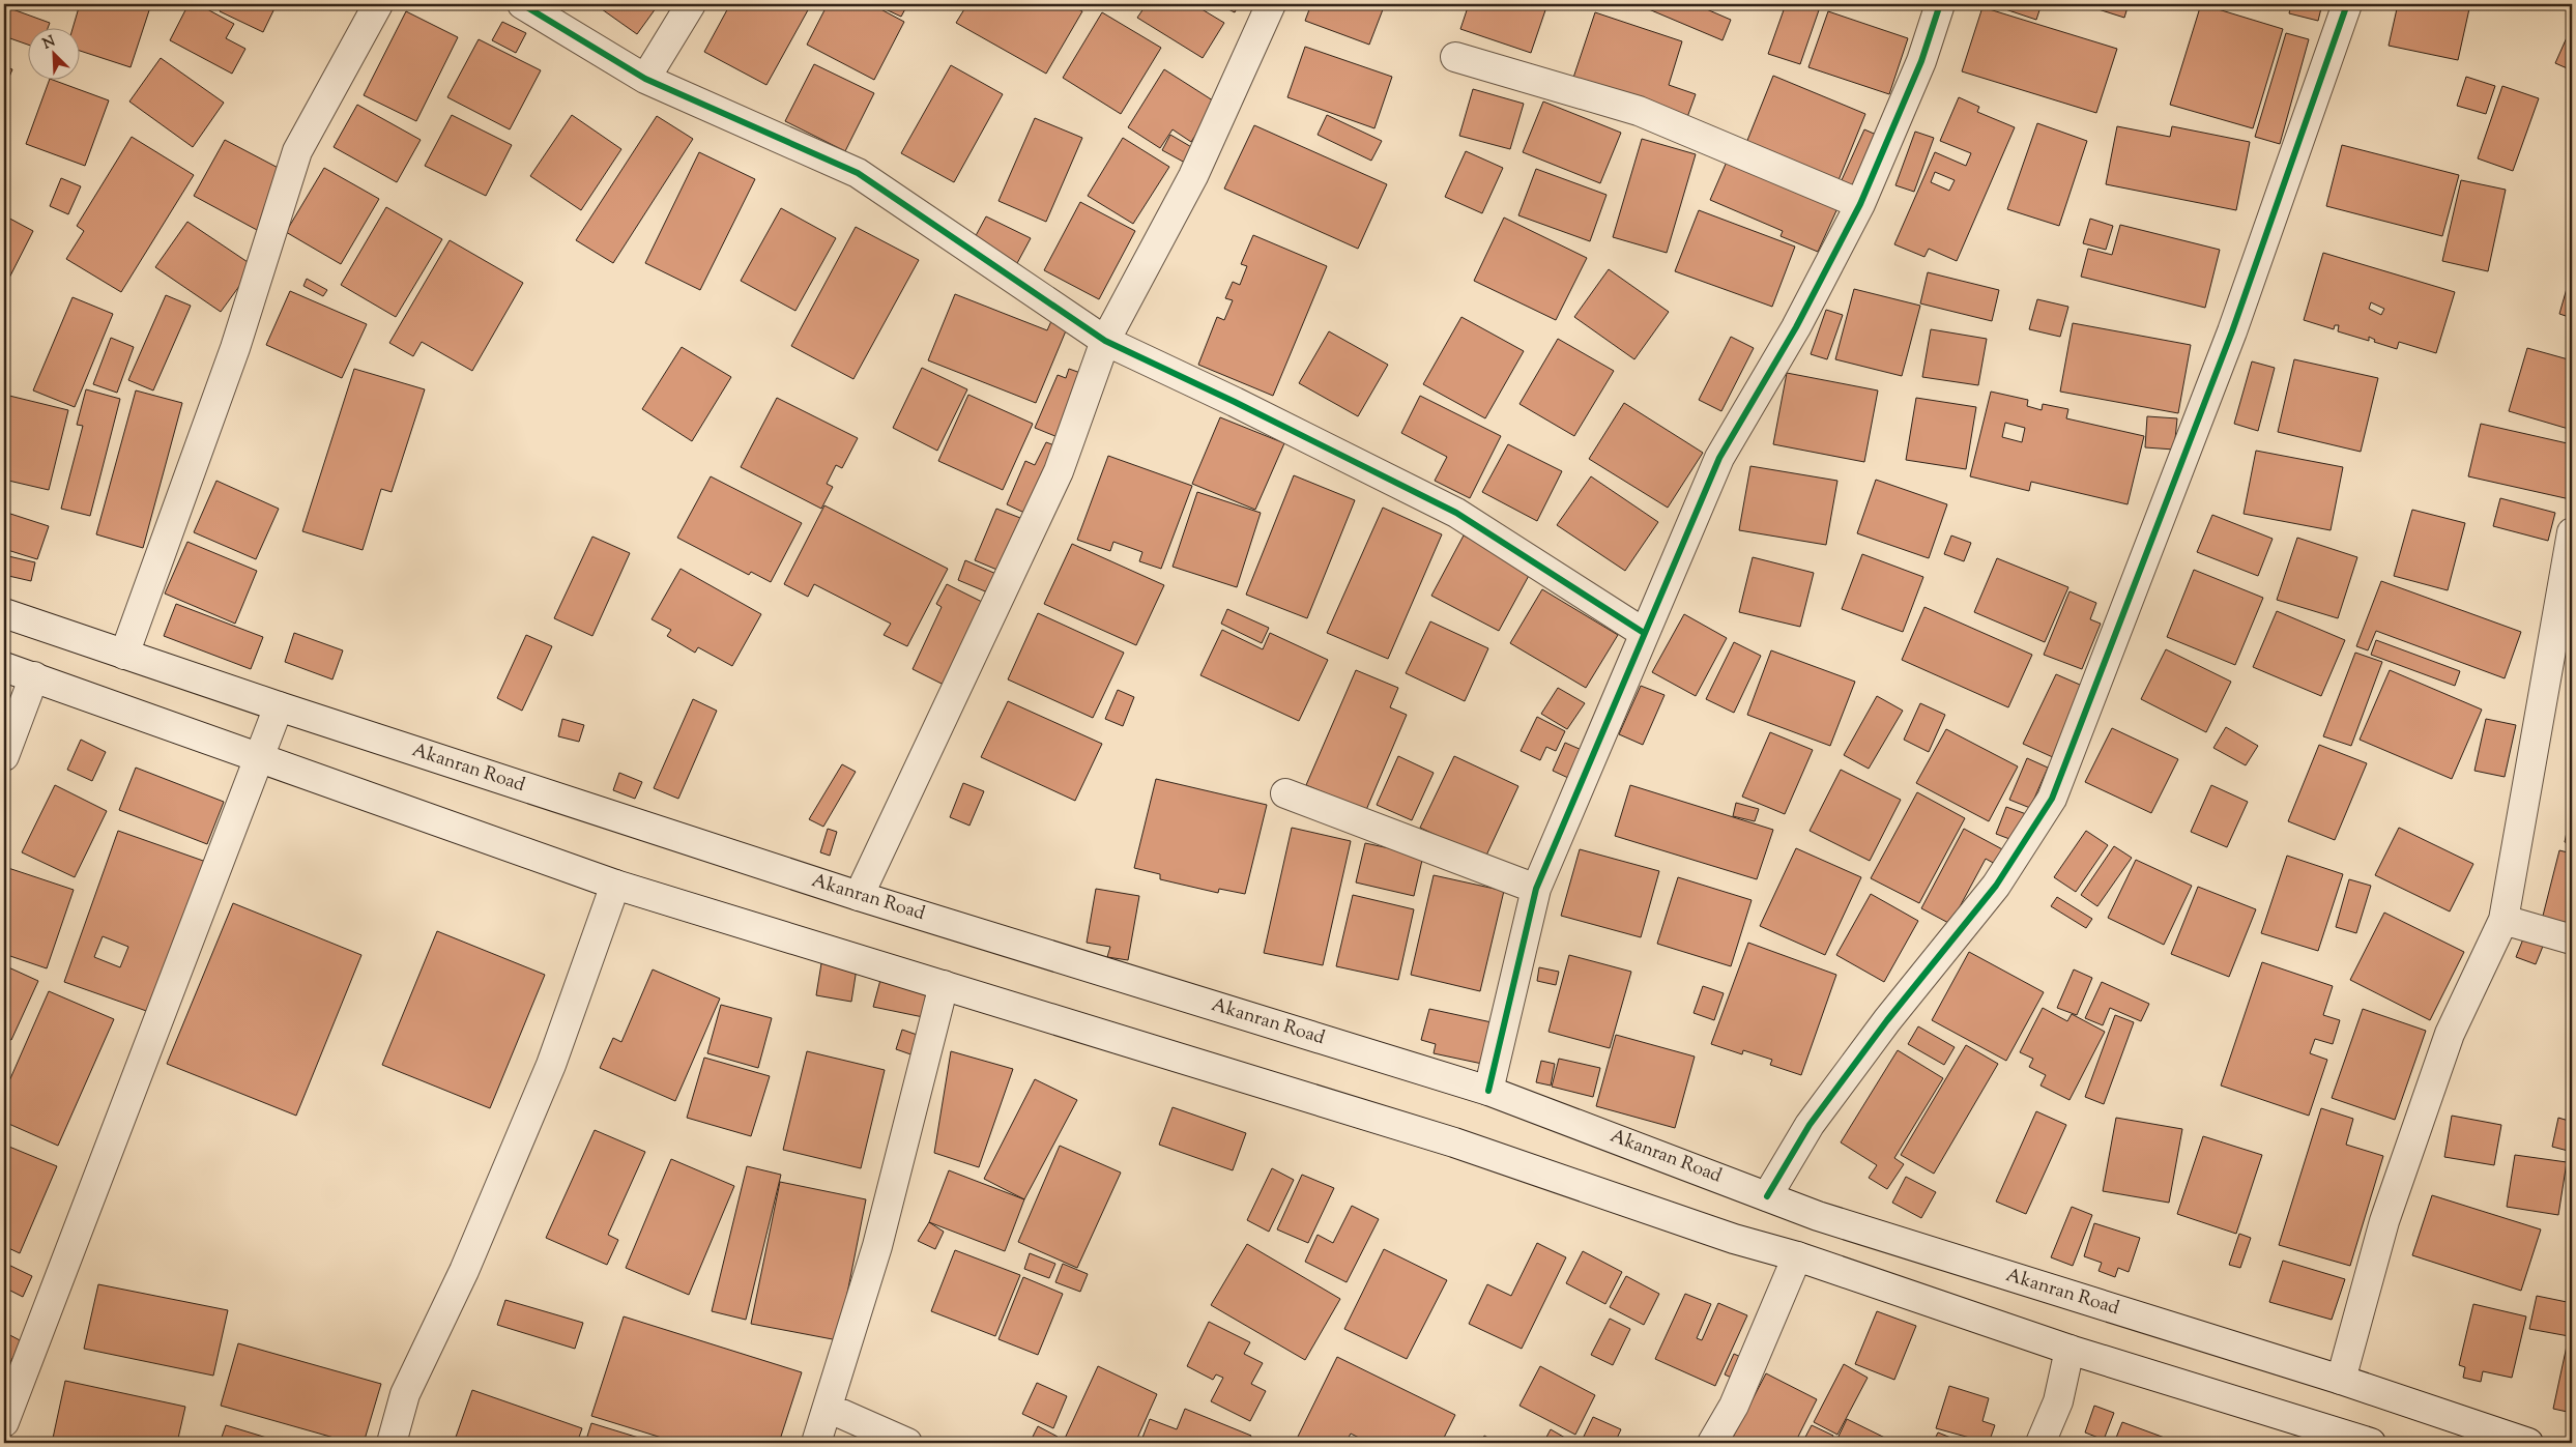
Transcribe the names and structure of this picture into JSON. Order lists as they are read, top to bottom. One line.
{"streets":{"street":["Akanran Road"]},"north":"top left"}
